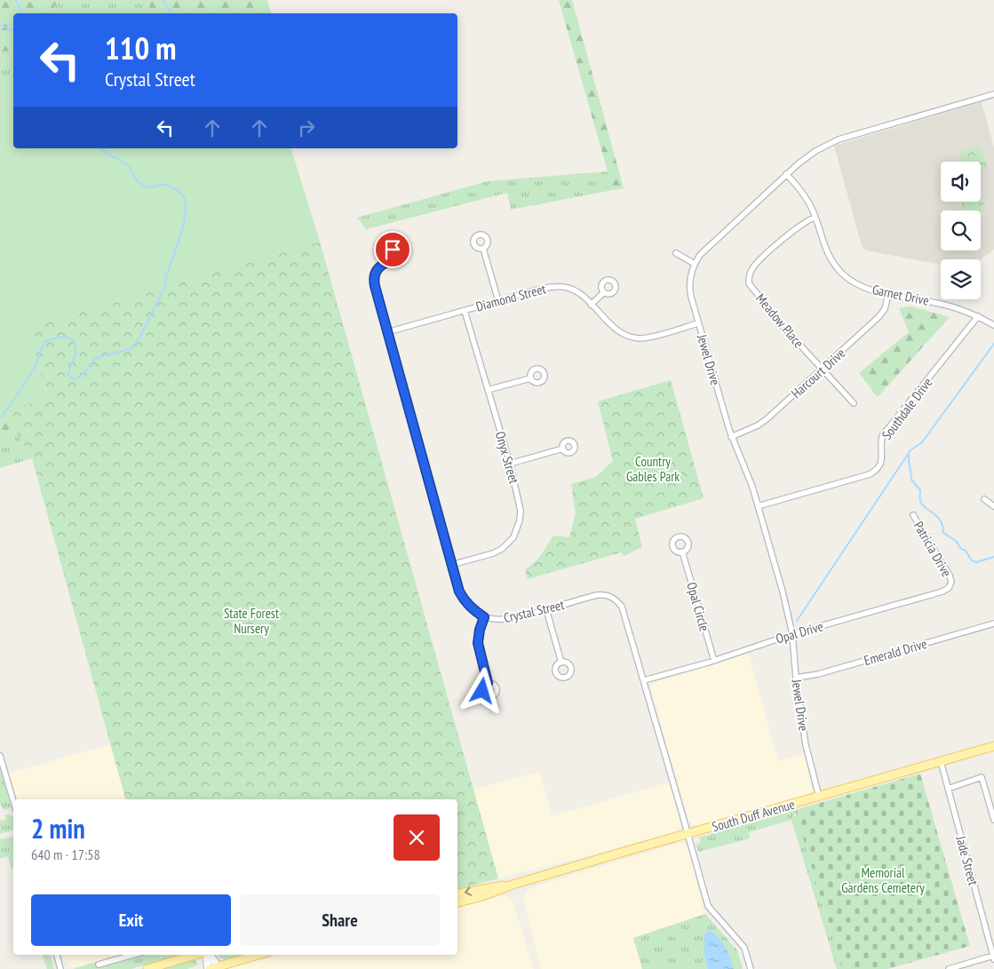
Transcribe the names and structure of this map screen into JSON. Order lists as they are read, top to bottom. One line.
{"streets":{"main road":["South Duff Avenue"],"street":["Garnet Drive","Diamond Street","Meadow Place","Jewel Drive","Harcourt Drive","Southdale Drive","Onyx Street","Patricia Drive","Opal Circle","Crystal Street","Opal Drive","Emerald Drive","Jade Street"]},"crossings":[["Garnet Drive","Meadow Place"],["Garnet Drive","Jewel Drive"],["Garnet Drive","Harcourt Drive"],["Garnet Drive","Southdale Drive"],["Diamond Street","Jewel Drive"],["Diamond Street","Onyx Street"],["Diamond Street","Crystal Street"],["Meadow Place","Harcourt Drive"],["Jewel Drive","Harcourt Drive"],["Jewel Drive","Southdale Drive"],["Jewel Drive","Opal Drive"],["Jewel Drive","Emerald Drive"],["Jewel Drive","South Duff Avenue"],["Onyx Street","Crystal Street"],["Patricia Drive","Opal Drive"],["Opal Circle","Opal Drive"],["Crystal Street","Opal Drive"],["Crystal Street","South Duff Avenue"],["South Duff Avenue","Jade Street"]],"parks":["Country Gables Park","State Forest Nursery","Memorial Gardens Cemetery"],"page":{"turn":["110 m","Crystal Street"],"heading":["2 min","640 m · 17:58"],"buttons":["Exit","Share"]}}
